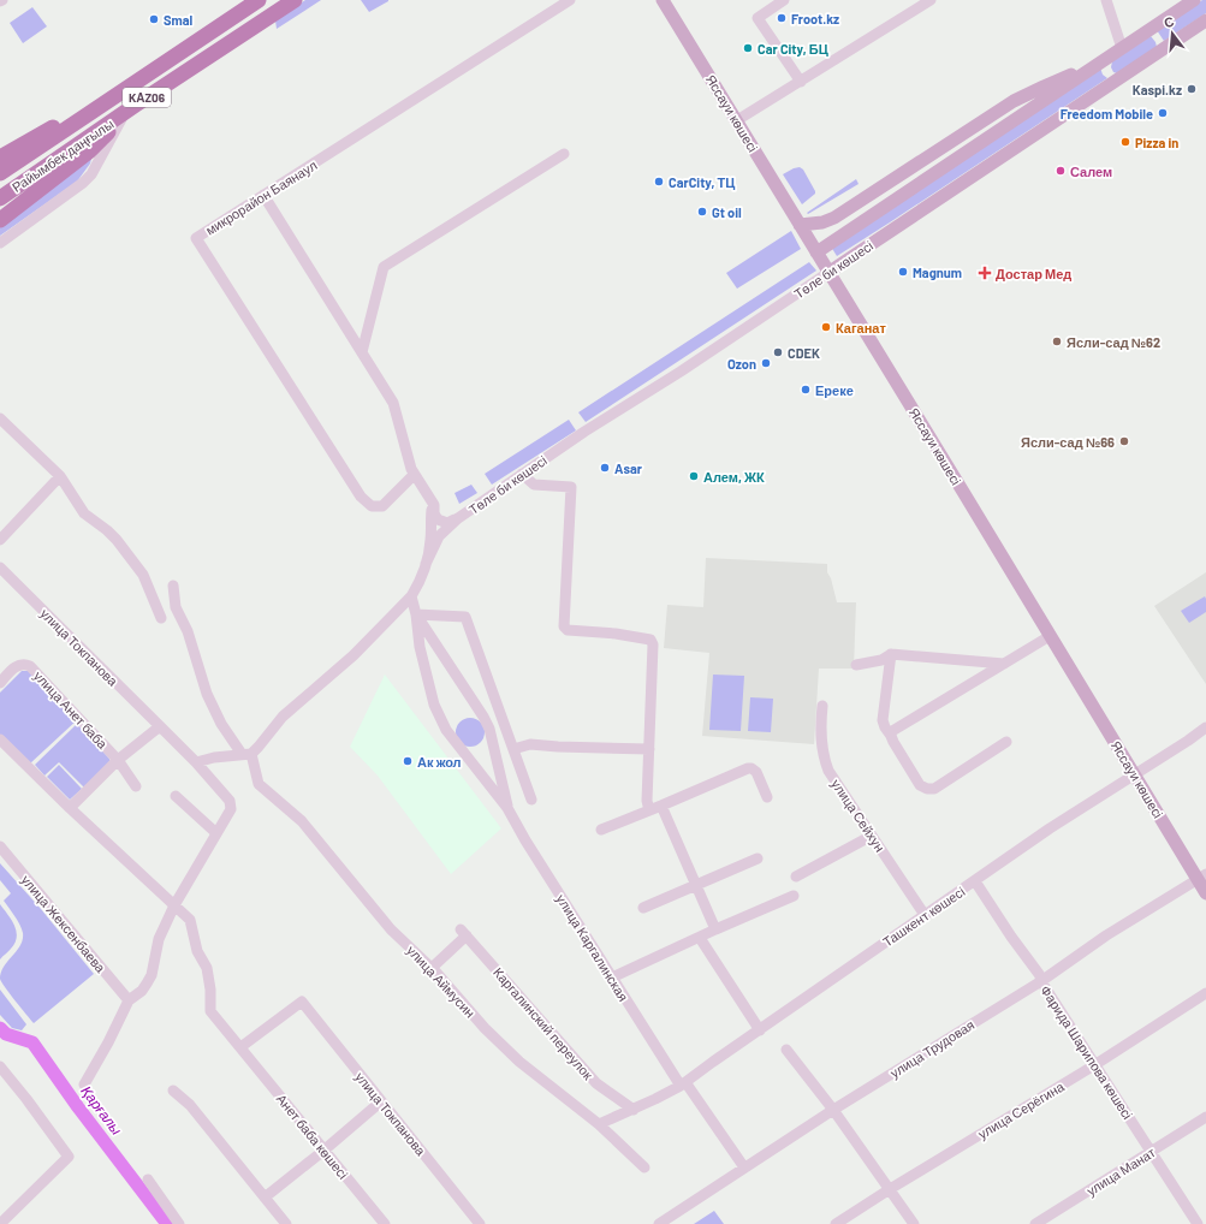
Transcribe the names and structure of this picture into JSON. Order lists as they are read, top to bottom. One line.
{"streets":{"highway":["KАZ06","Райымбек даңғылы"],"main road":["Яссауи көшесі","Төле би көшесі"],"street":["микрорайон Баянаул","улица Токпанова","улица Анет баба","улица Сейхун","Ташкент көшесі","улица Жексенбаева","улица Каргалинская","улица Аймусин","Каргалинский переулок","улица Трудовая","Фарида Шарипова көшесі","улица Серёгина","Анет баба көшесі","улица Манат"]},"crossings":[["Яссауи көшесі","Төле би көшесі"],["Яссауи көшесі","Ташкент көшесі"],["Яссауи көшесі","улица Трудовая"],["улица Токпанова","Анет баба көшесі"],["улица Сейхун","Ташкент көшесі"],["Ташкент көшесі","улица Каргалинская"],["Ташкент көшесі","улица Аймусин"],["Ташкент көшесі","Каргалинский переулок"],["Ташкент көшесі","Фарида Шарипова көшесі"],["улица Каргалинская","улица Трудовая"],["улица Аймусин","Каргалинский переулок"],["улица Трудовая","Фарида Шарипова көшесі"],["Фарида Шарипова көшесі","улица Серёгина"],["Фарида Шарипова көшесі","улица Манат"]],"water":["Қарғалы"],"places":{"other":["Froot.kz","Smal","Car City, БЦ","Kaspi.kz","Freedom Mobile","Pizza in","Салем","CarCity, ТЦ","Gt oil","Magnum","Каганат","Ясли-сад №62","CDEK","Ozon","Ереке","Ясли-сад №66","Asar","Алем, ЖК","Ак жол"],"health":["Достар Мед"]},"north":"top"}
